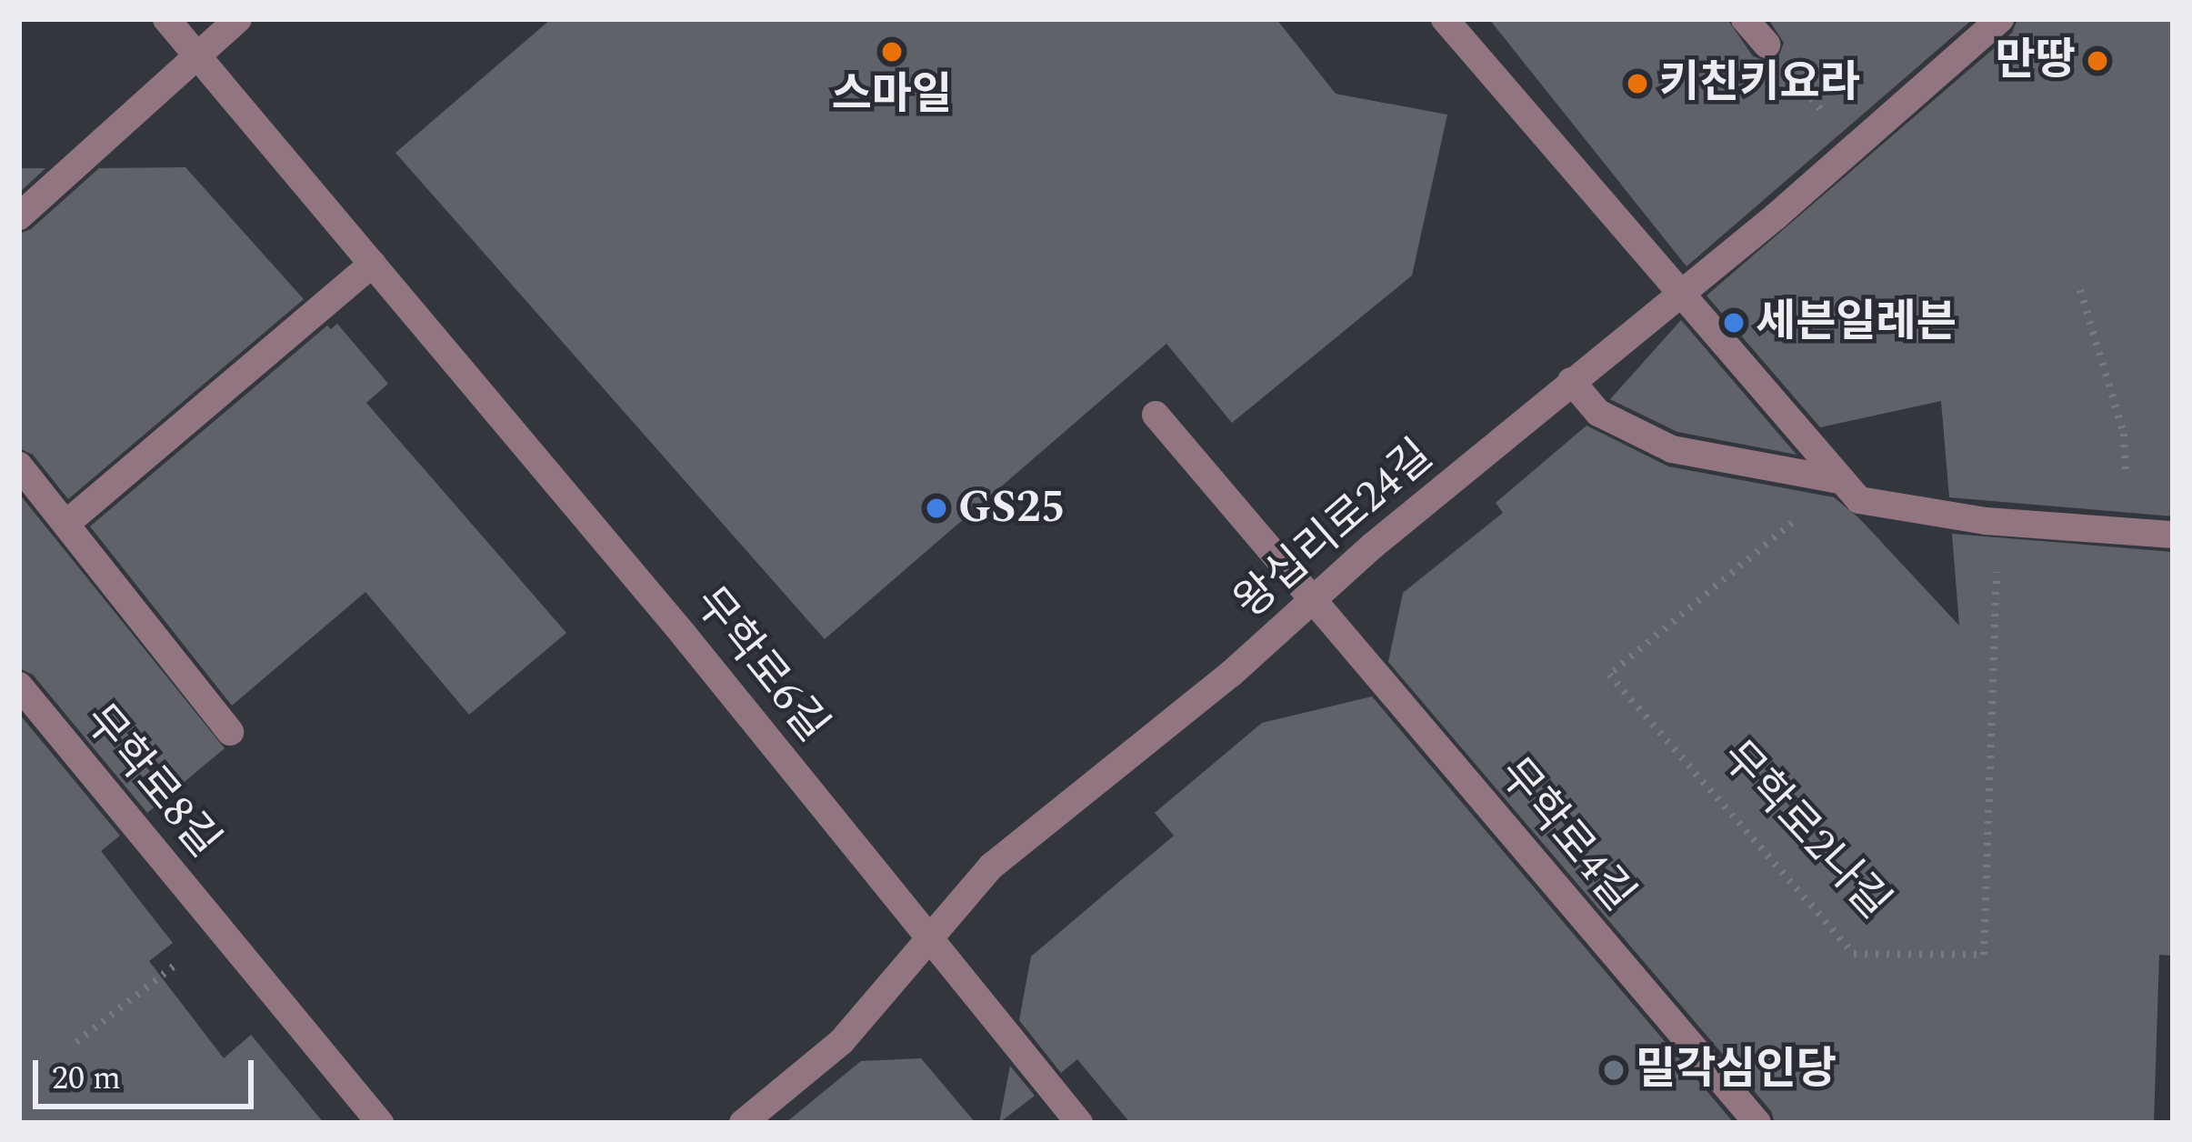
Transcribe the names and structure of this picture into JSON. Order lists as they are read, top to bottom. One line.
{"streets":{"street":["왕십리로24길","무학로6길","무학로8길","무학로4길"],"path":["무학로2나길"]},"crossings":[["왕십리로24길","무학로6길"],["왕십리로24길","무학로4길"]],"places":["스마일","만땅","키친키요라","세븐일레븐","GS25","밀각심인당"],"scale_bar":"20 m"}
